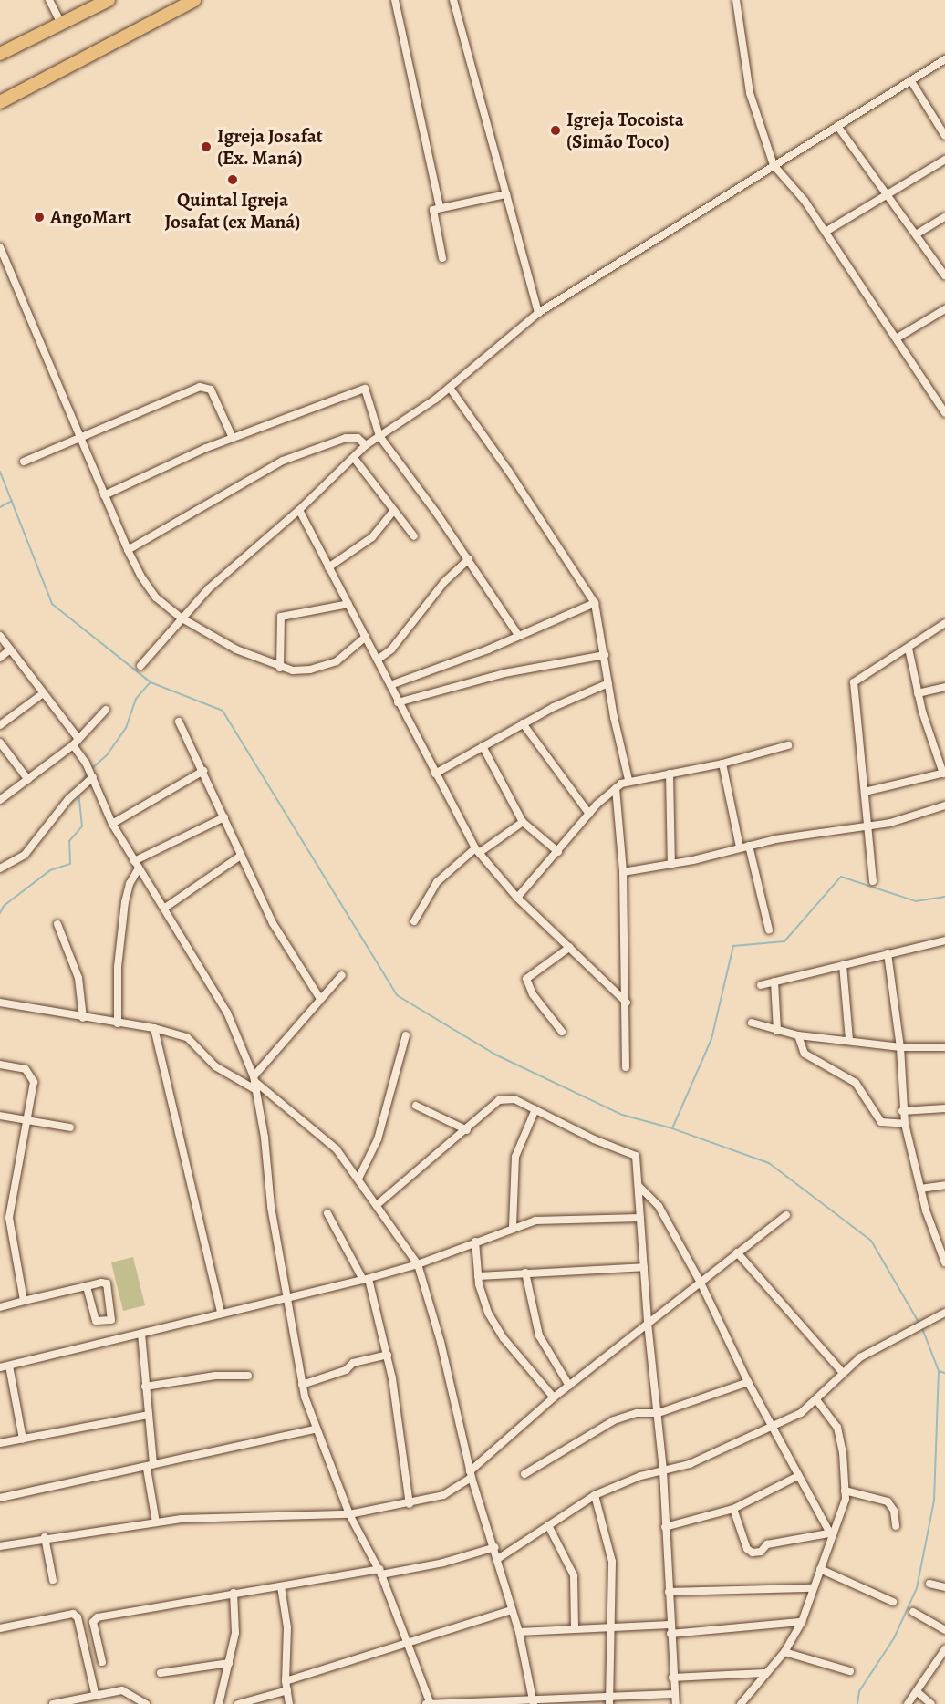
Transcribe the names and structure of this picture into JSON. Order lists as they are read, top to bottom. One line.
{"places":["Igreja Tocoista (Simão Toco)","Igreja Josafat (Ex. Maná)","Quintal Igreja Josafat (ex Maná)","AngoMart"]}
